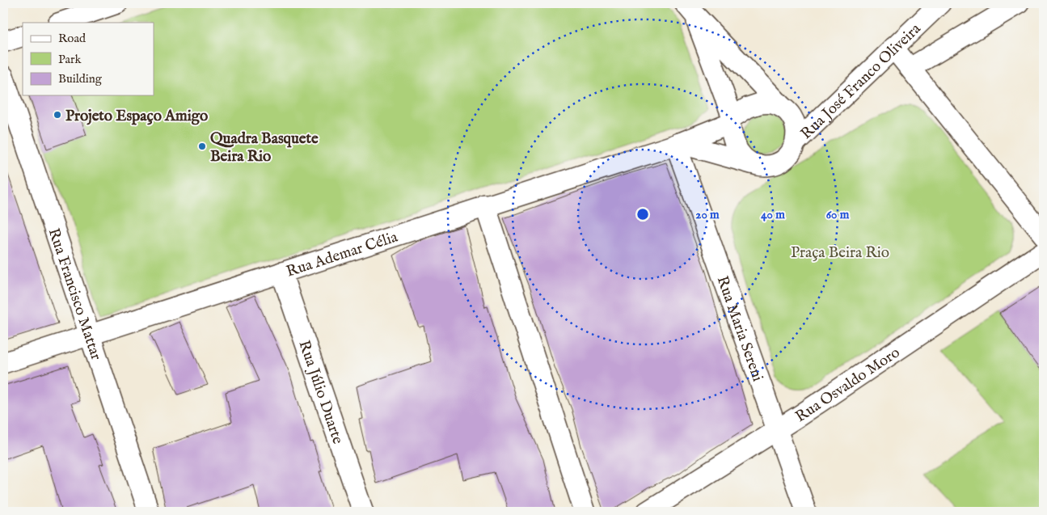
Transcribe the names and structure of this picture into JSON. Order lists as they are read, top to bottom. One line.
{"streets":{"street":["Rua José Franco Oliveira","Rua Ademar Célia","Rua Francisco Mattar","Rua Maria Sereni","Rua Osvaldo Moro","Rua Júlio Duarte"]},"crossings":[["Rua José Franco Oliveira","Rua Ademar Célia"],["Rua Ademar Célia","Rua Francisco Mattar"],["Rua Ademar Célia","Rua Maria Sereni"],["Rua Ademar Célia","Rua Júlio Duarte"],["Rua Maria Sereni","Rua Osvaldo Moro"]],"parks":["Praça Beira Rio"],"places":["Projeto Espaço Amigo","Quadra Basquete Beira Rio"],"legend":["Road","Park","Building"],"rings":["20 m","40 m","60 m"]}
